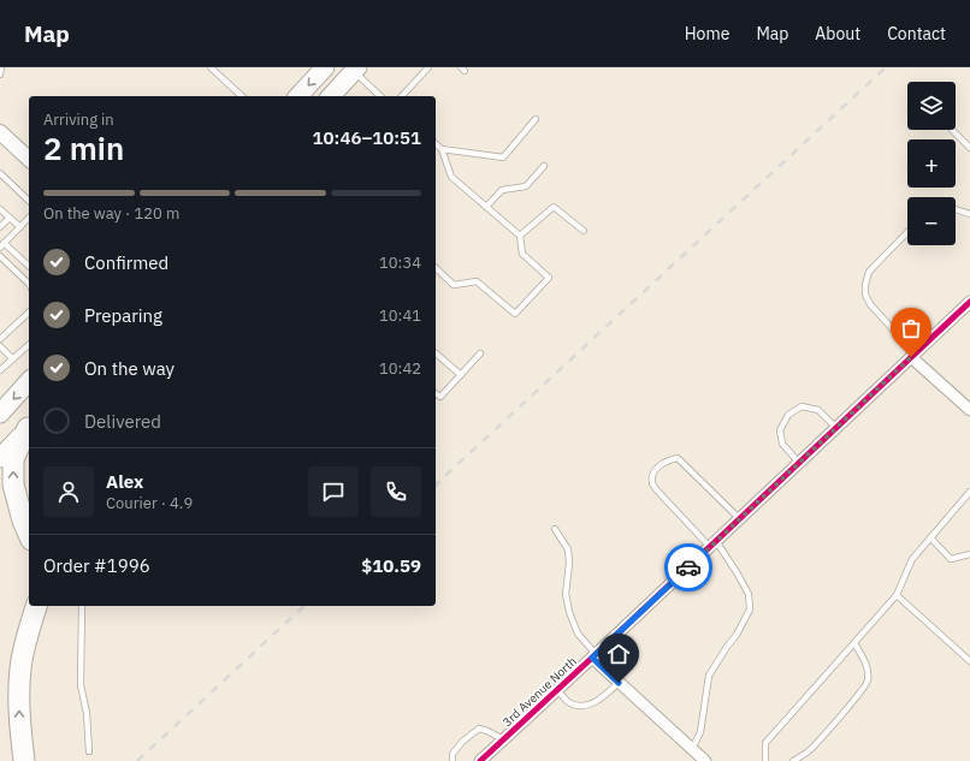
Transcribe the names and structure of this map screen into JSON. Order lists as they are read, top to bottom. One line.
{"streets":{"street":["3rd Avenue North"]},"page":{"header":"Map","nav":["Home","Map","About","Contact"],"map_buttons":["+","−"],"heading":["2 min","Arriving in","10:46–10:51"],"panel":["Alex","Courier · 4.9","Order #1996","$10.59"],"bar":"On the way · 120 m","list":[["Confirmed","10:34"],["Preparing","10:41"],["On the way","10:42"],"Delivered"]}}
